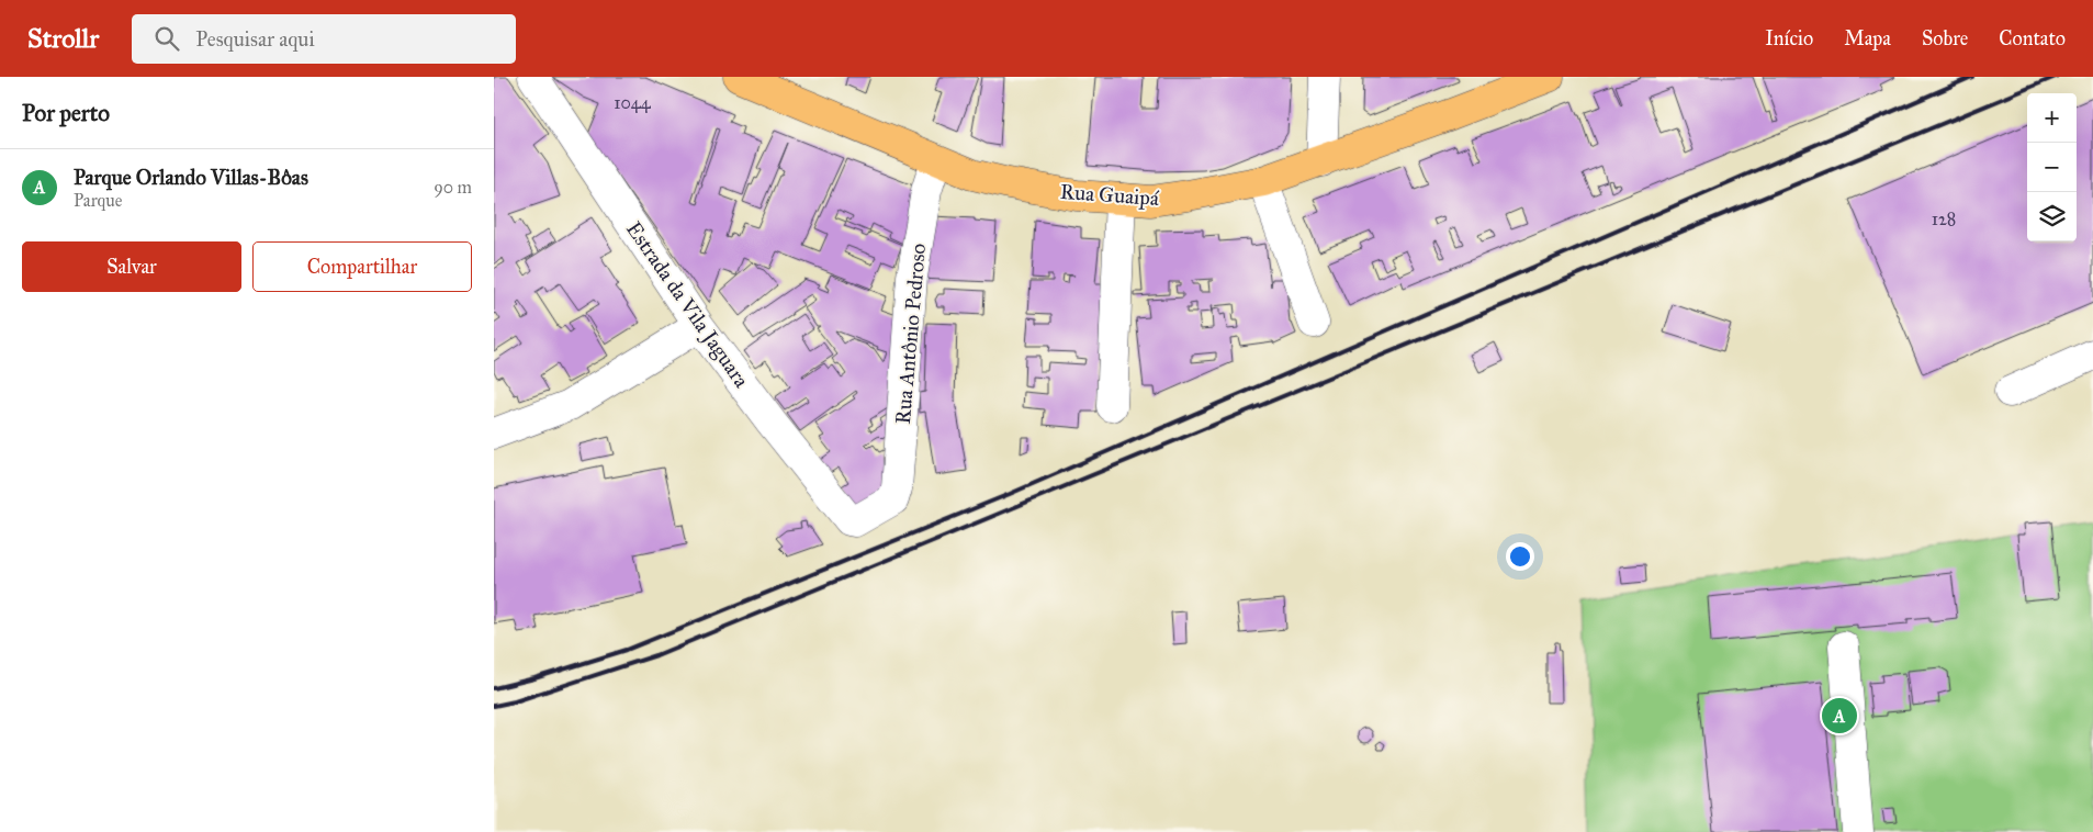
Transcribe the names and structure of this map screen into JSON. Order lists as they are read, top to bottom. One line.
{"streets":{"main road":["Rua Guaipá"],"street":["Estrada da Vila Jaguara","Rua Antônio Pedroso"]},"crossings":[["Rua Guaipá","Rua Antônio Pedroso"],["Estrada da Vila Jaguara","Rua Antônio Pedroso"]],"house_numbers":["1044","128"],"page":{"header":"Strollr","search":"Pesquisar aqui","nav":["Início","Mapa","Sobre","Contato"],"heading":"Por perto","map_buttons":["+","−"],"list":[{"mark":"A","name":"Parque Orlando Villas-Bôas","note":"Parque","value":"90 m"}],"buttons":["Salvar","Compartilhar"],"pins":"A"}}
